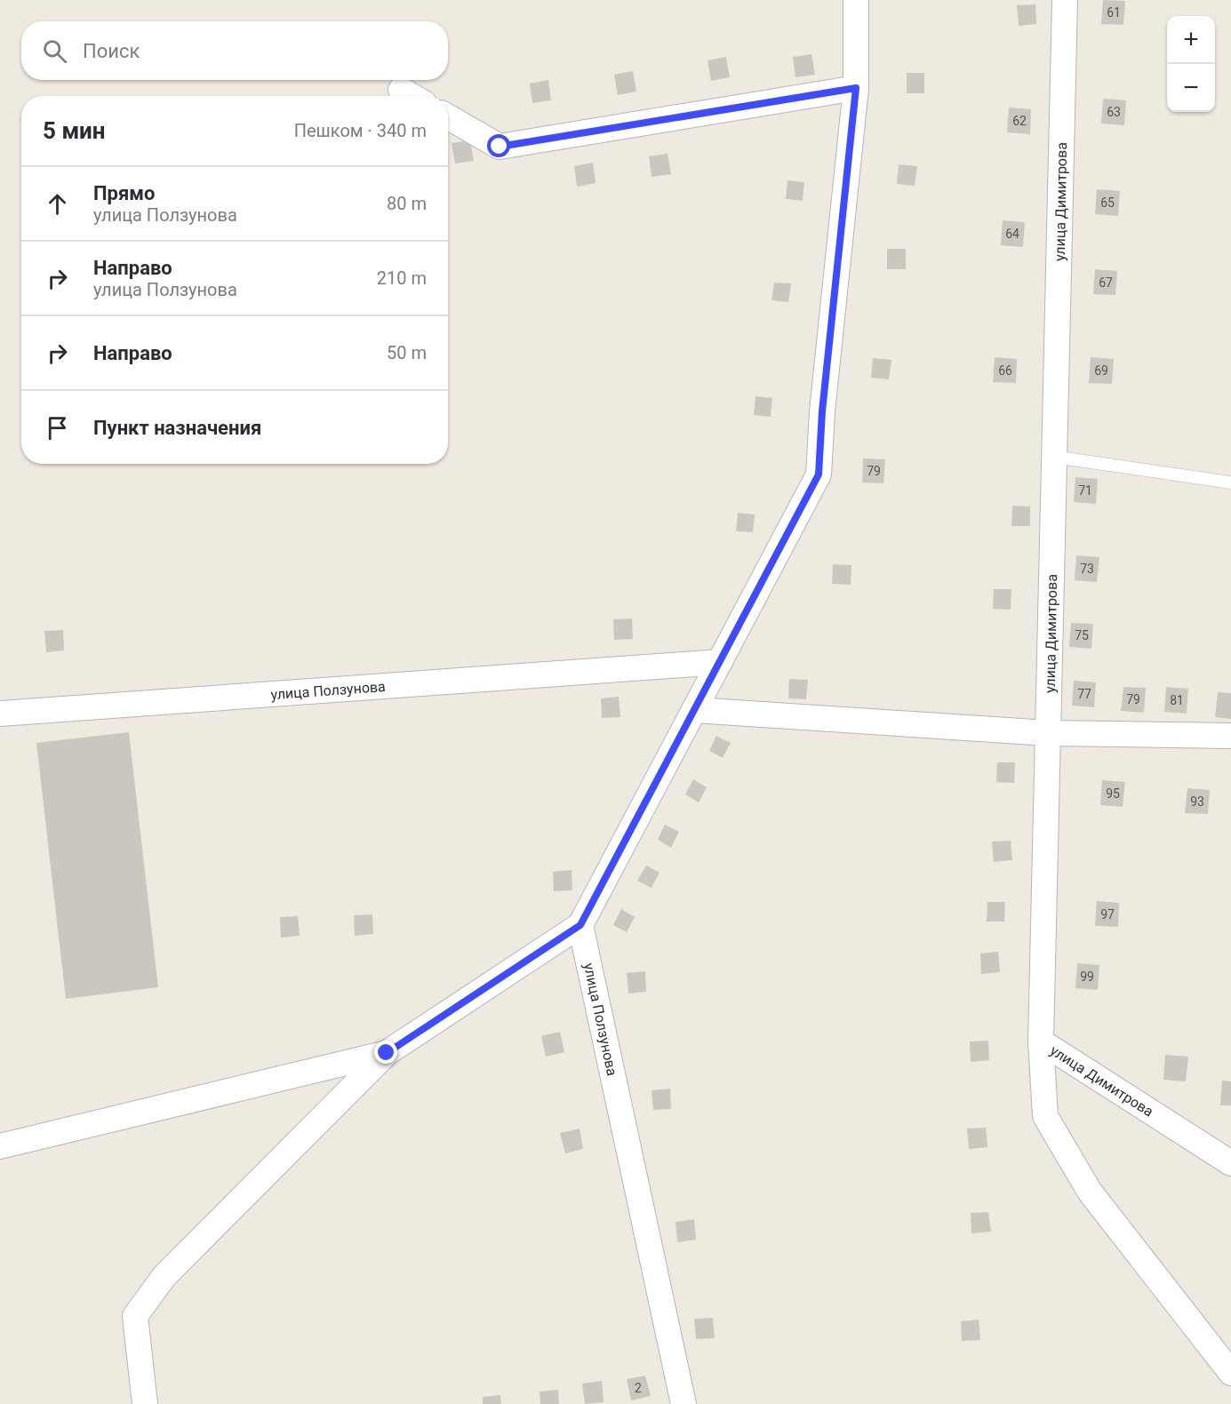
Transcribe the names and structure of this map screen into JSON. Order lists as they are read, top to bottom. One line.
{"streets":{"street":["улица Димитрова","улица Ползунова"]},"house_numbers":["61","63","62","65","64","67","66","69","79","71","73","75","77","79","81","95","93","97","99","2"],"page":{"map_buttons":["+","−"],"search":"Поиск","heading":["5 мин","Пешком · 340 m"],"list":[["Прямо","улица Ползунова","80 m"],["Направо","улица Ползунова","210 m"],["Направо","50 m"],"Пункт назначения"]}}
